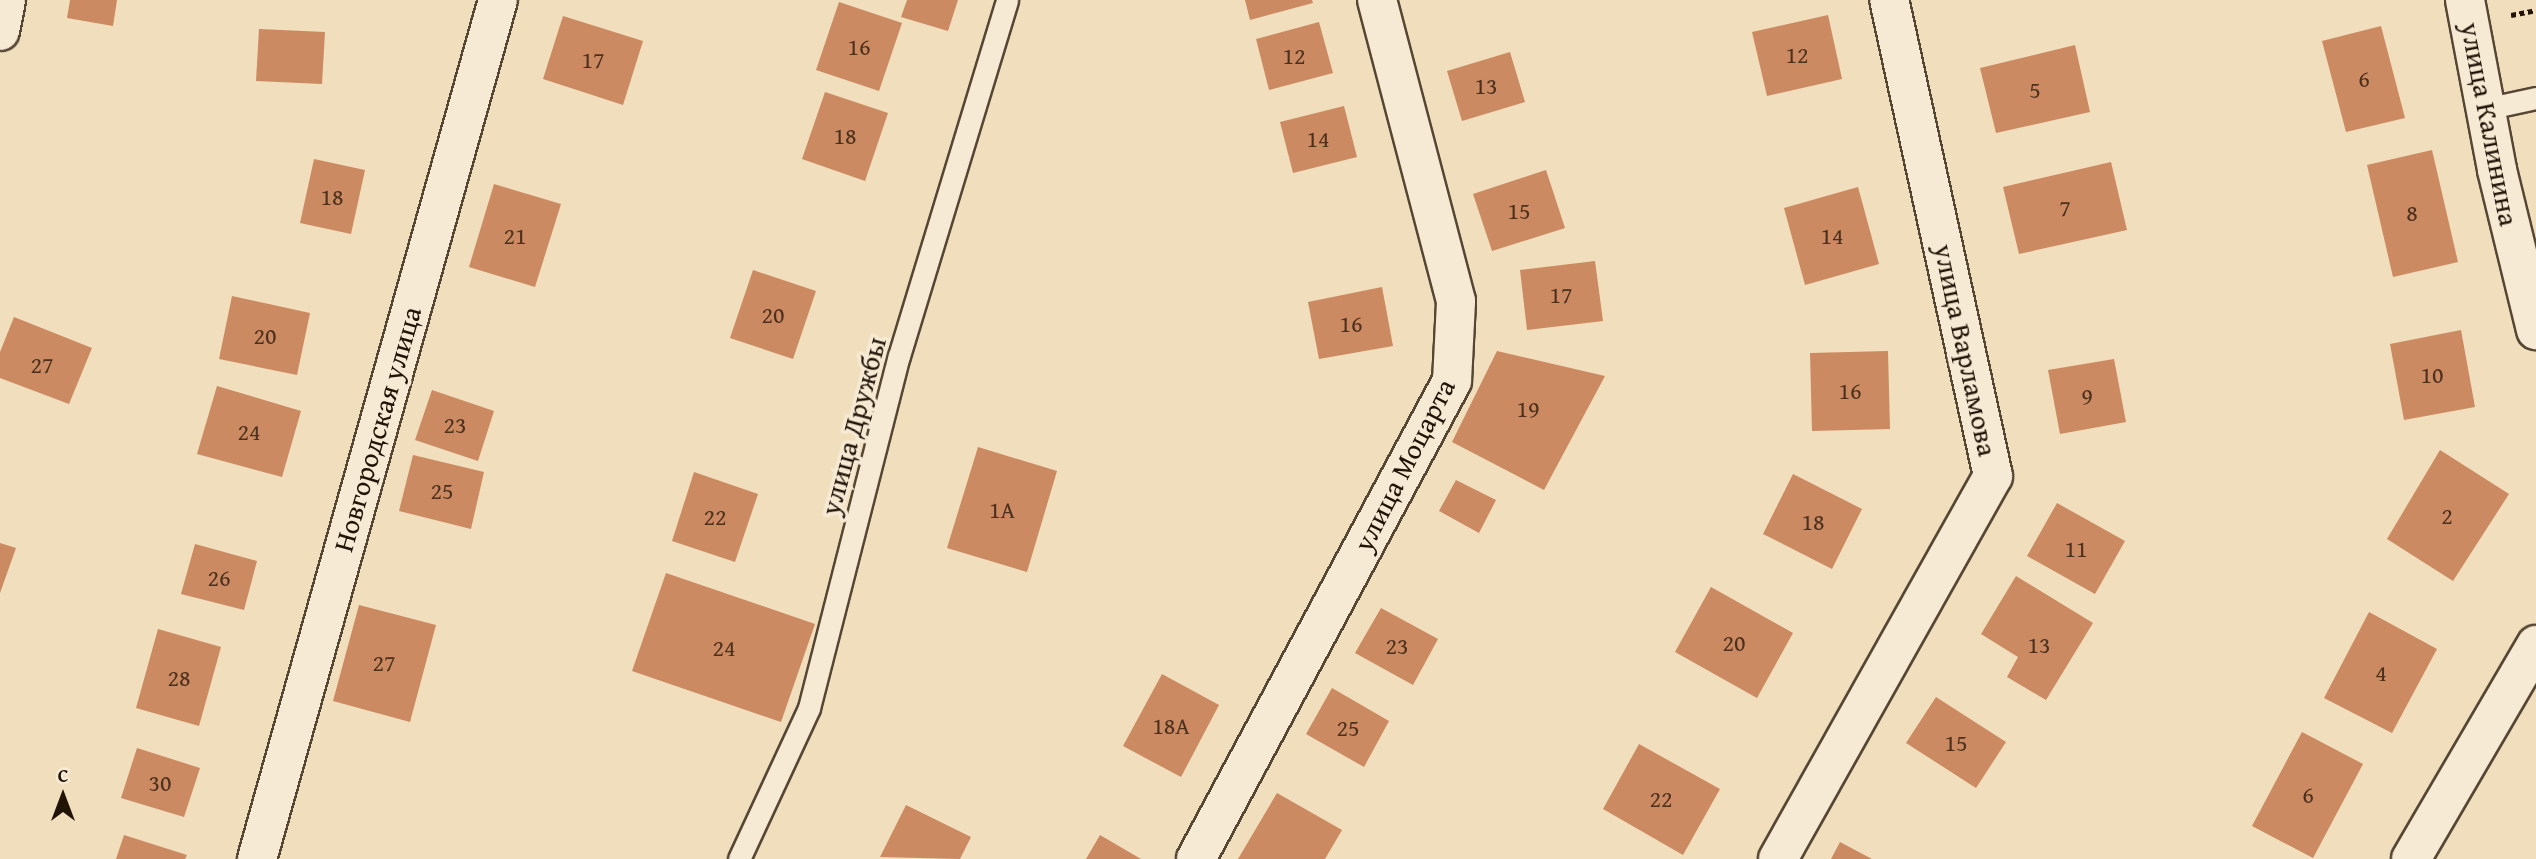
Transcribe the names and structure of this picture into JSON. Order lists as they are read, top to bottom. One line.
{"streets":{"street":["улица Калинина","улица Варламова","Новгородская улица","улица Моцарта"],"lane":["улица Дружбы"]},"house_numbers":["16","12","12","17","6","13","5","18","14","18","7","15","8","21","14","17","20","16","20","27","10","16","9","19","23","24","25","1А","2","22","18","11","26","20","13","23","24","27","4","28","18А","25","15","30","6","22"],"north":"top"}
